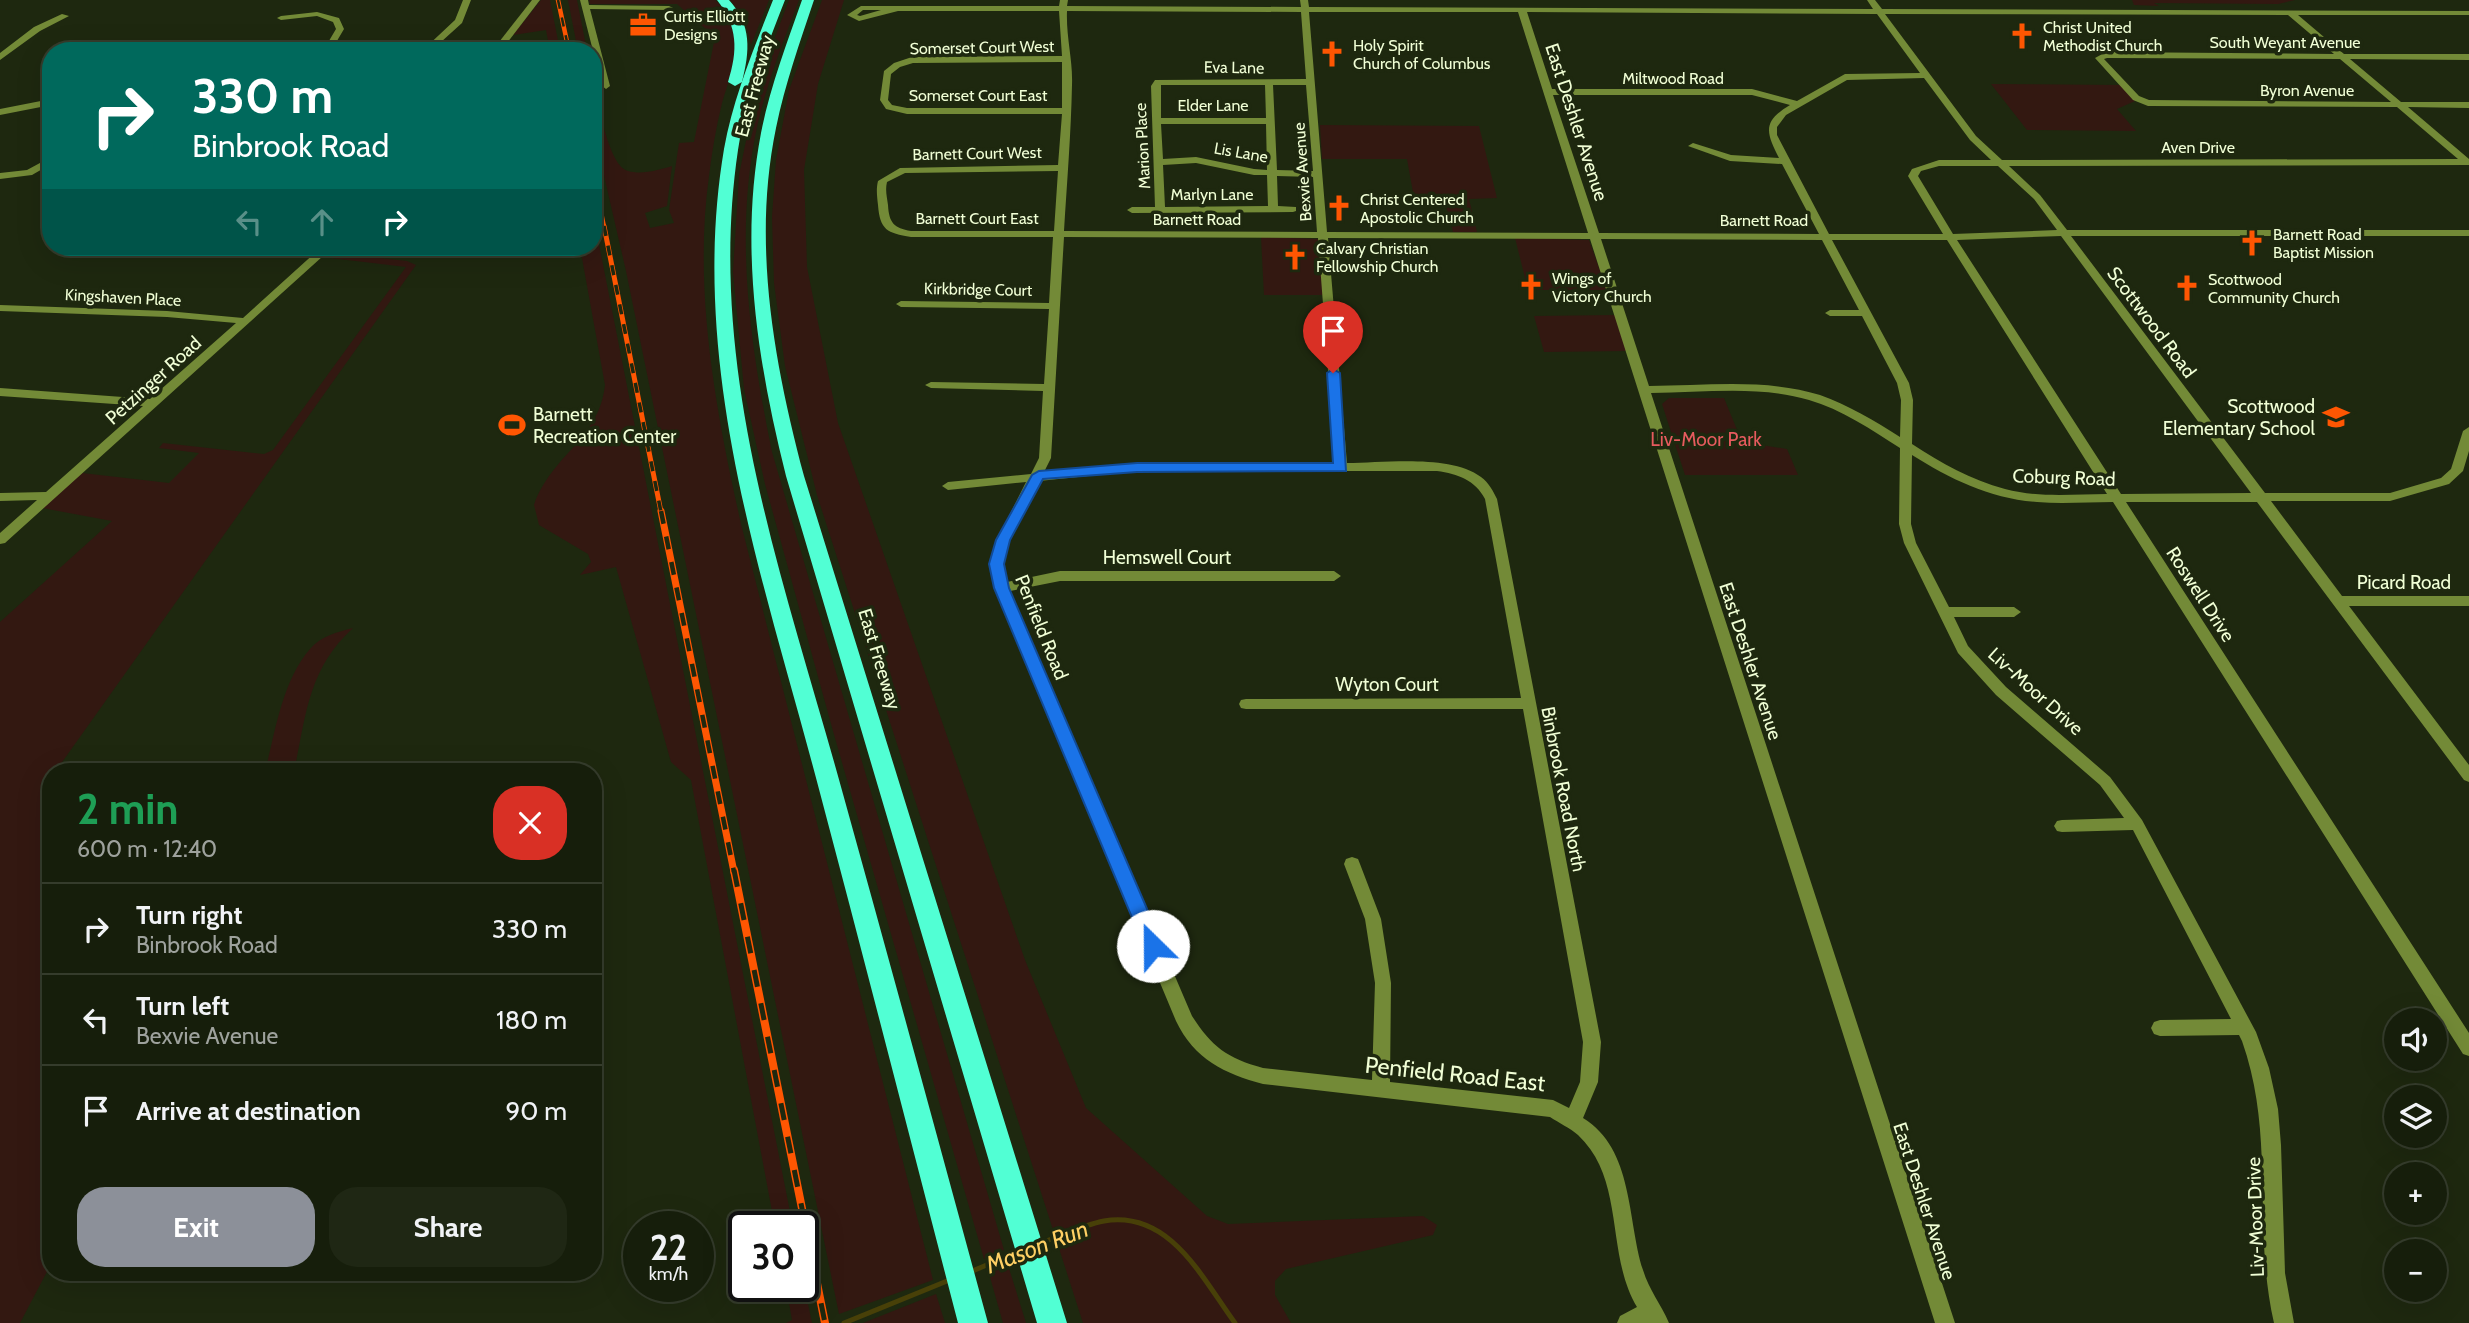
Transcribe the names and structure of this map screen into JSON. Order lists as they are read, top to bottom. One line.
{"streets":{"highway":["East Freeway"],"street":["South Weyant Avenue","Somerset Court West","Eva Lane","Miltwood Road","Byron Avenue","Somerset Court East","Elder Lane","East Deshler Avenue","Marion Place","Aven Drive","Lis Lane","Barnett Court West","Bexvie Avenue","Marlyn Lane","Barnett Court East","Barnett Road","Kirkbridge Court","Kingshaven Place","Scottwood Road","Petzinger Road","Coburg Road","Hemswell Court","Picard Road","Roswell Drive","Penfield Road","Wyton Court","Liv-Moor Drive","Binbrook Road North","Penfield Road East"]},"crossings":[["South Weyant Avenue","Byron Avenue"],["Somerset Court West","Somerset Court East"],["Somerset Court West","Penfield Road"],["Eva Lane","Marion Place"],["Eva Lane","Bexvie Avenue"],["Miltwood Road","East Deshler Avenue"],["Miltwood Road","Liv-Moor Drive"],["Somerset Court East","Penfield Road"],["Elder Lane","Marion Place"],["East Deshler Avenue","Barnett Road"],["East Deshler Avenue","Coburg Road"],["Marion Place","Lis Lane"],["Marion Place","Marlyn Lane"],["Aven Drive","Scottwood Road"],["Aven Drive","Roswell Drive"],["Lis Lane","Bexvie Avenue"],["Barnett Court West","Barnett Court East"],["Barnett Court West","Penfield Road"],["Bexvie Avenue","Barnett Road"],["Bexvie Avenue","Binbrook Road North"],["Barnett Court East","Barnett Road"],["Barnett Court East","Penfield Road"],["Barnett Road","Scottwood Road"],["Barnett Road","Roswell Drive"],["Barnett Road","Penfield Road"],["Barnett Road","Liv-Moor Drive"],["Kirkbridge Court","Penfield Road"],["Kingshaven Place","Petzinger Road"],["Scottwood Road","Coburg Road"],["Scottwood Road","Picard Road"],["Scottwood Road","Liv-Moor Drive"],["Coburg Road","Roswell Drive"],["Coburg Road","Liv-Moor Drive"],["Hemswell Court","Penfield Road"],["Penfield Road","Penfield Road East"],["Wyton Court","Binbrook Road North"],["Binbrook Road North","Penfield Road East"]],"water":["Mason Run"],"parks":["Liv-Moor Park"],"places":{"office":["Curtis Elliott Designs"],"church":["Christ United Methodist Church","Holy Spirit Church of Columbus","Christ Centered Apostolic Church","Barnett Road Baptist Mission","Calvary Christian Fellowship Church","Wings of Victory Church","Scottwood Community Church"],"school or university":["Scottwood Elementary School"],"sports":["Barnett Recreation Center"]},"page":{"turn":["330 m","Binbrook Road"],"heading":["2 min","600 m · 12:40"],"list":[{"name":"Turn right","note":"Binbrook Road","value":"330 m"},{"name":"Turn left","note":"Bexvie Avenue","value":"180 m"},{"name":"Arrive at destination","value":"90 m"}],"map_buttons":["+","−"],"buttons":["Exit","Share"],"speed":"22 km/h","limit":"30"}}
